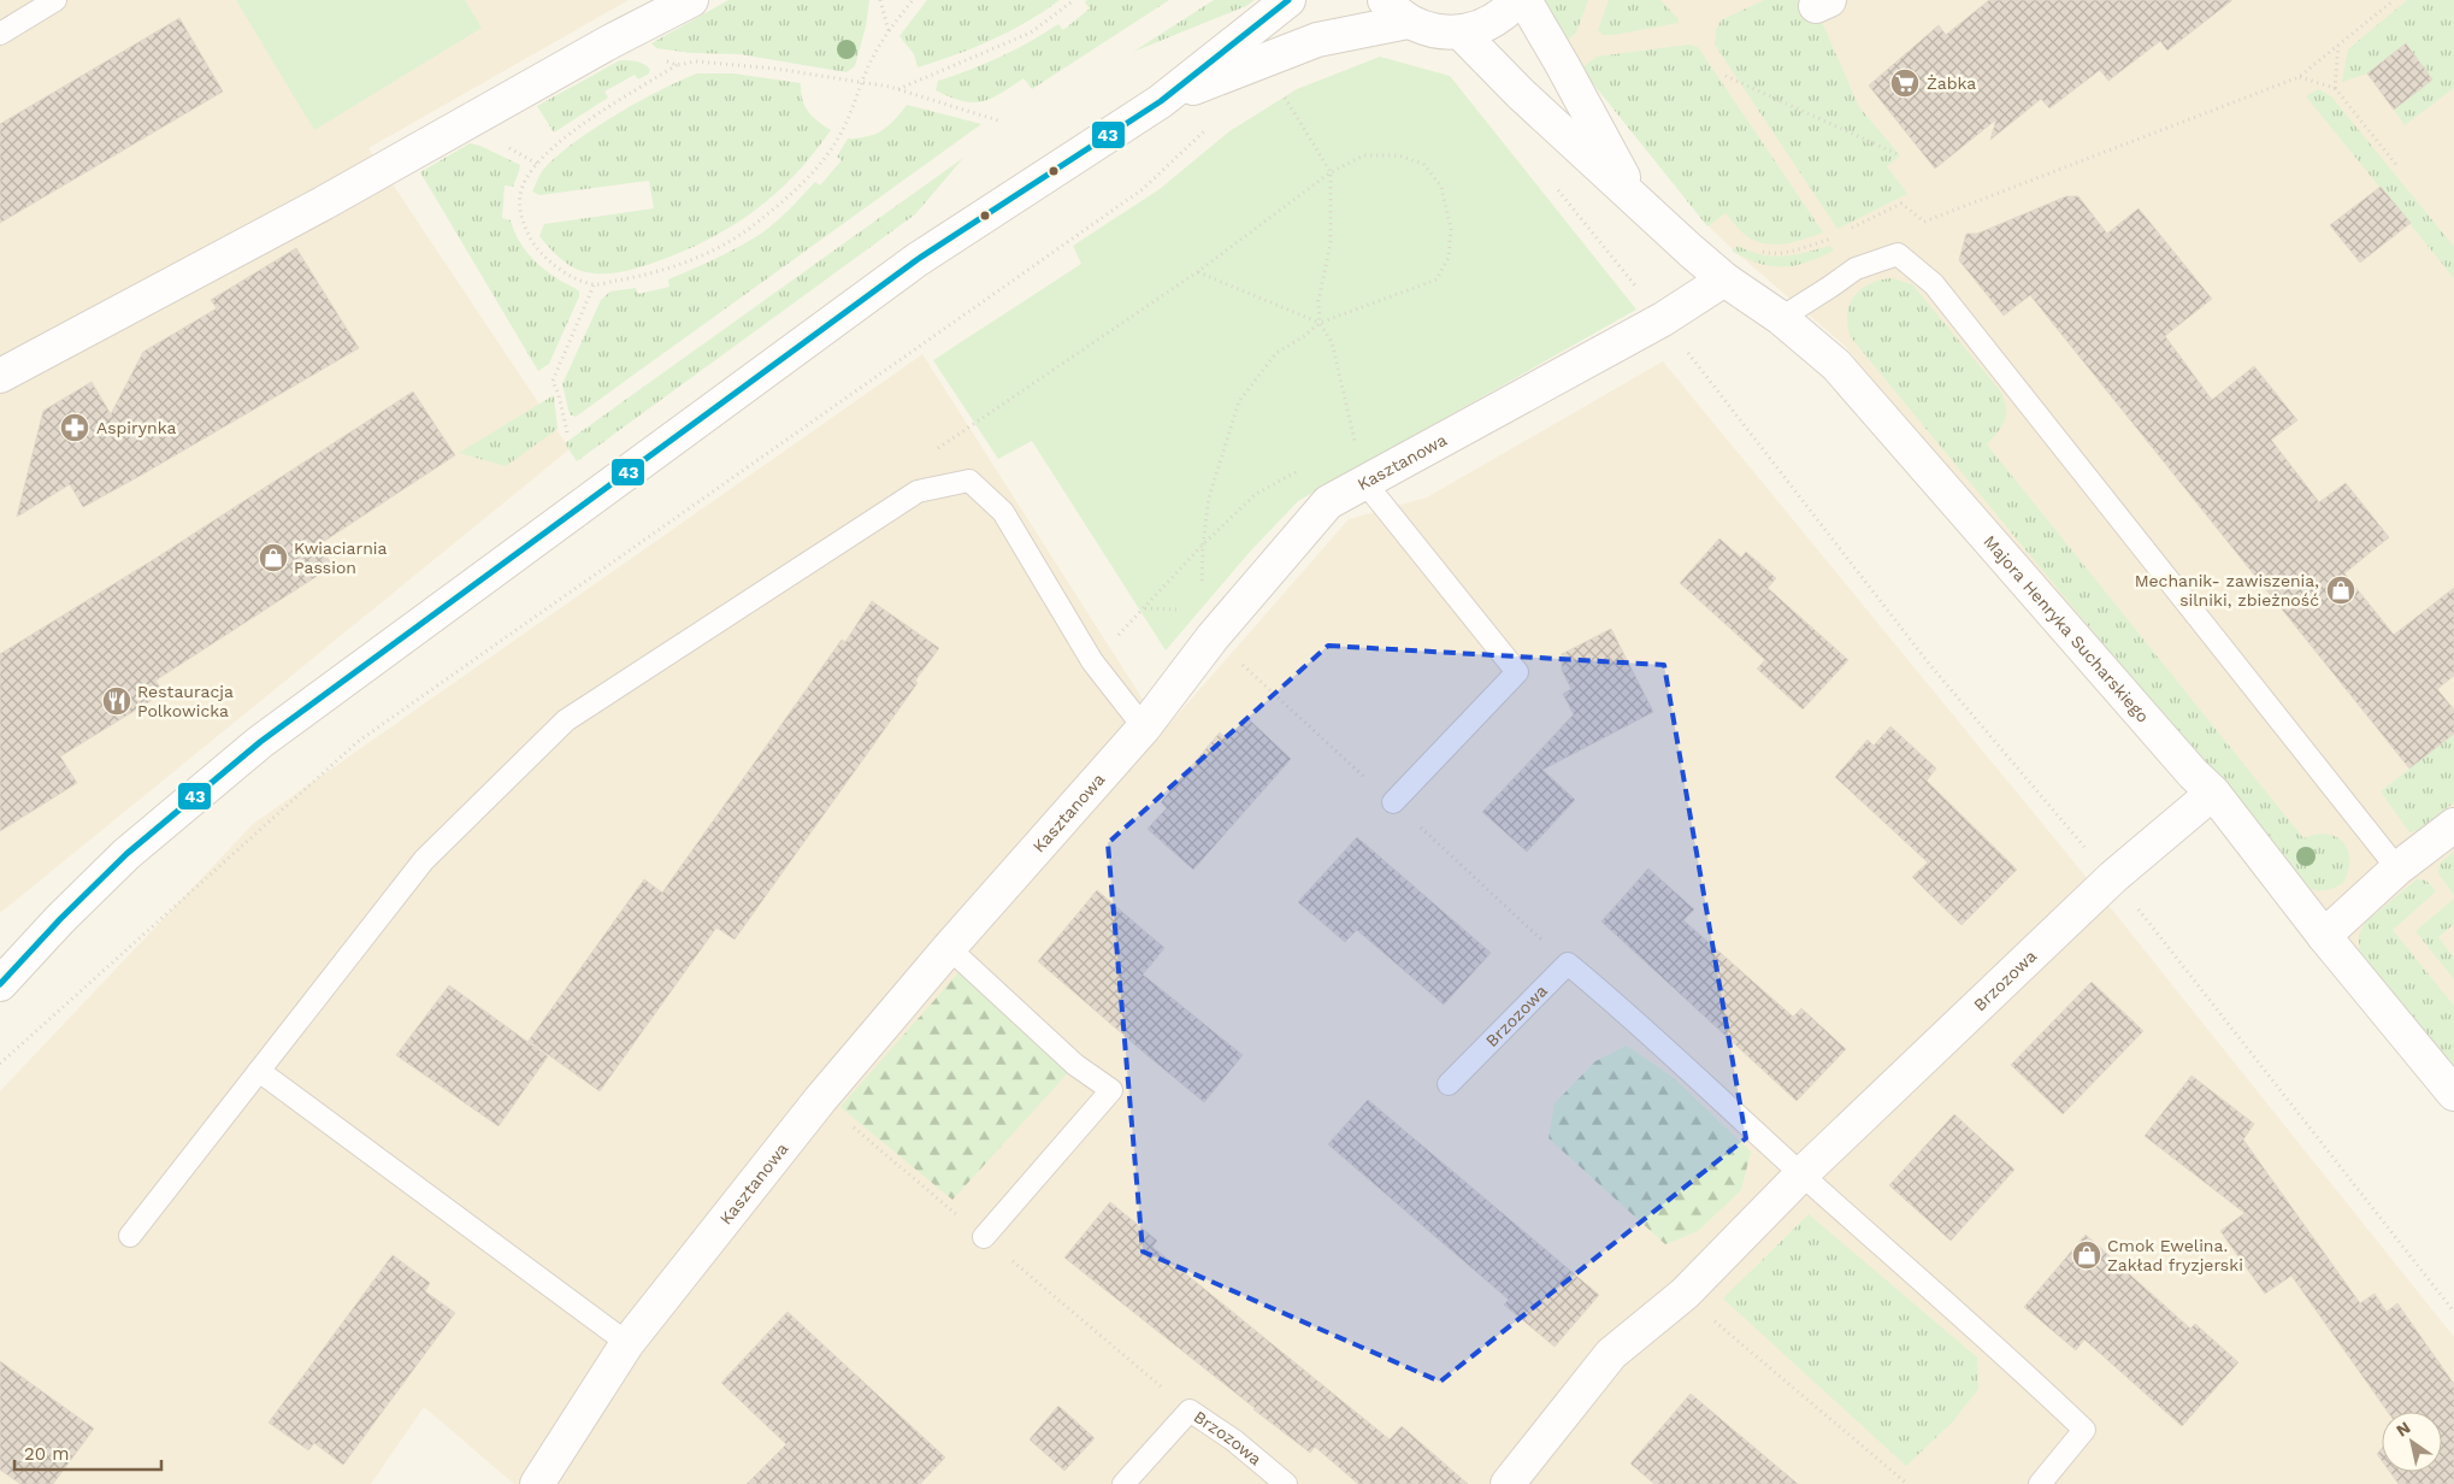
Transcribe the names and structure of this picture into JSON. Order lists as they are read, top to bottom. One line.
{"streets":{"street":["Kasztanowa","Majora Henryka Sucharskiego","Brzozowa"]},"crossings":[["Kasztanowa","Majora Henryka Sucharskiego"],["Majora Henryka Sucharskiego","Brzozowa"]],"places":{"supermarket":["Żabka"],"pharmacy":["Aspirynka"],"shop":["Kwiaciarnia Passion","Mechanik- zawiszenia, silniki, zbieżność","Cmok Ewelina. Zakład fryzjerski"],"restaurant":["Restauracja Polkowicka"]},"lines":["transit line 43"],"scale_bar":"20 m","north":"top left"}
